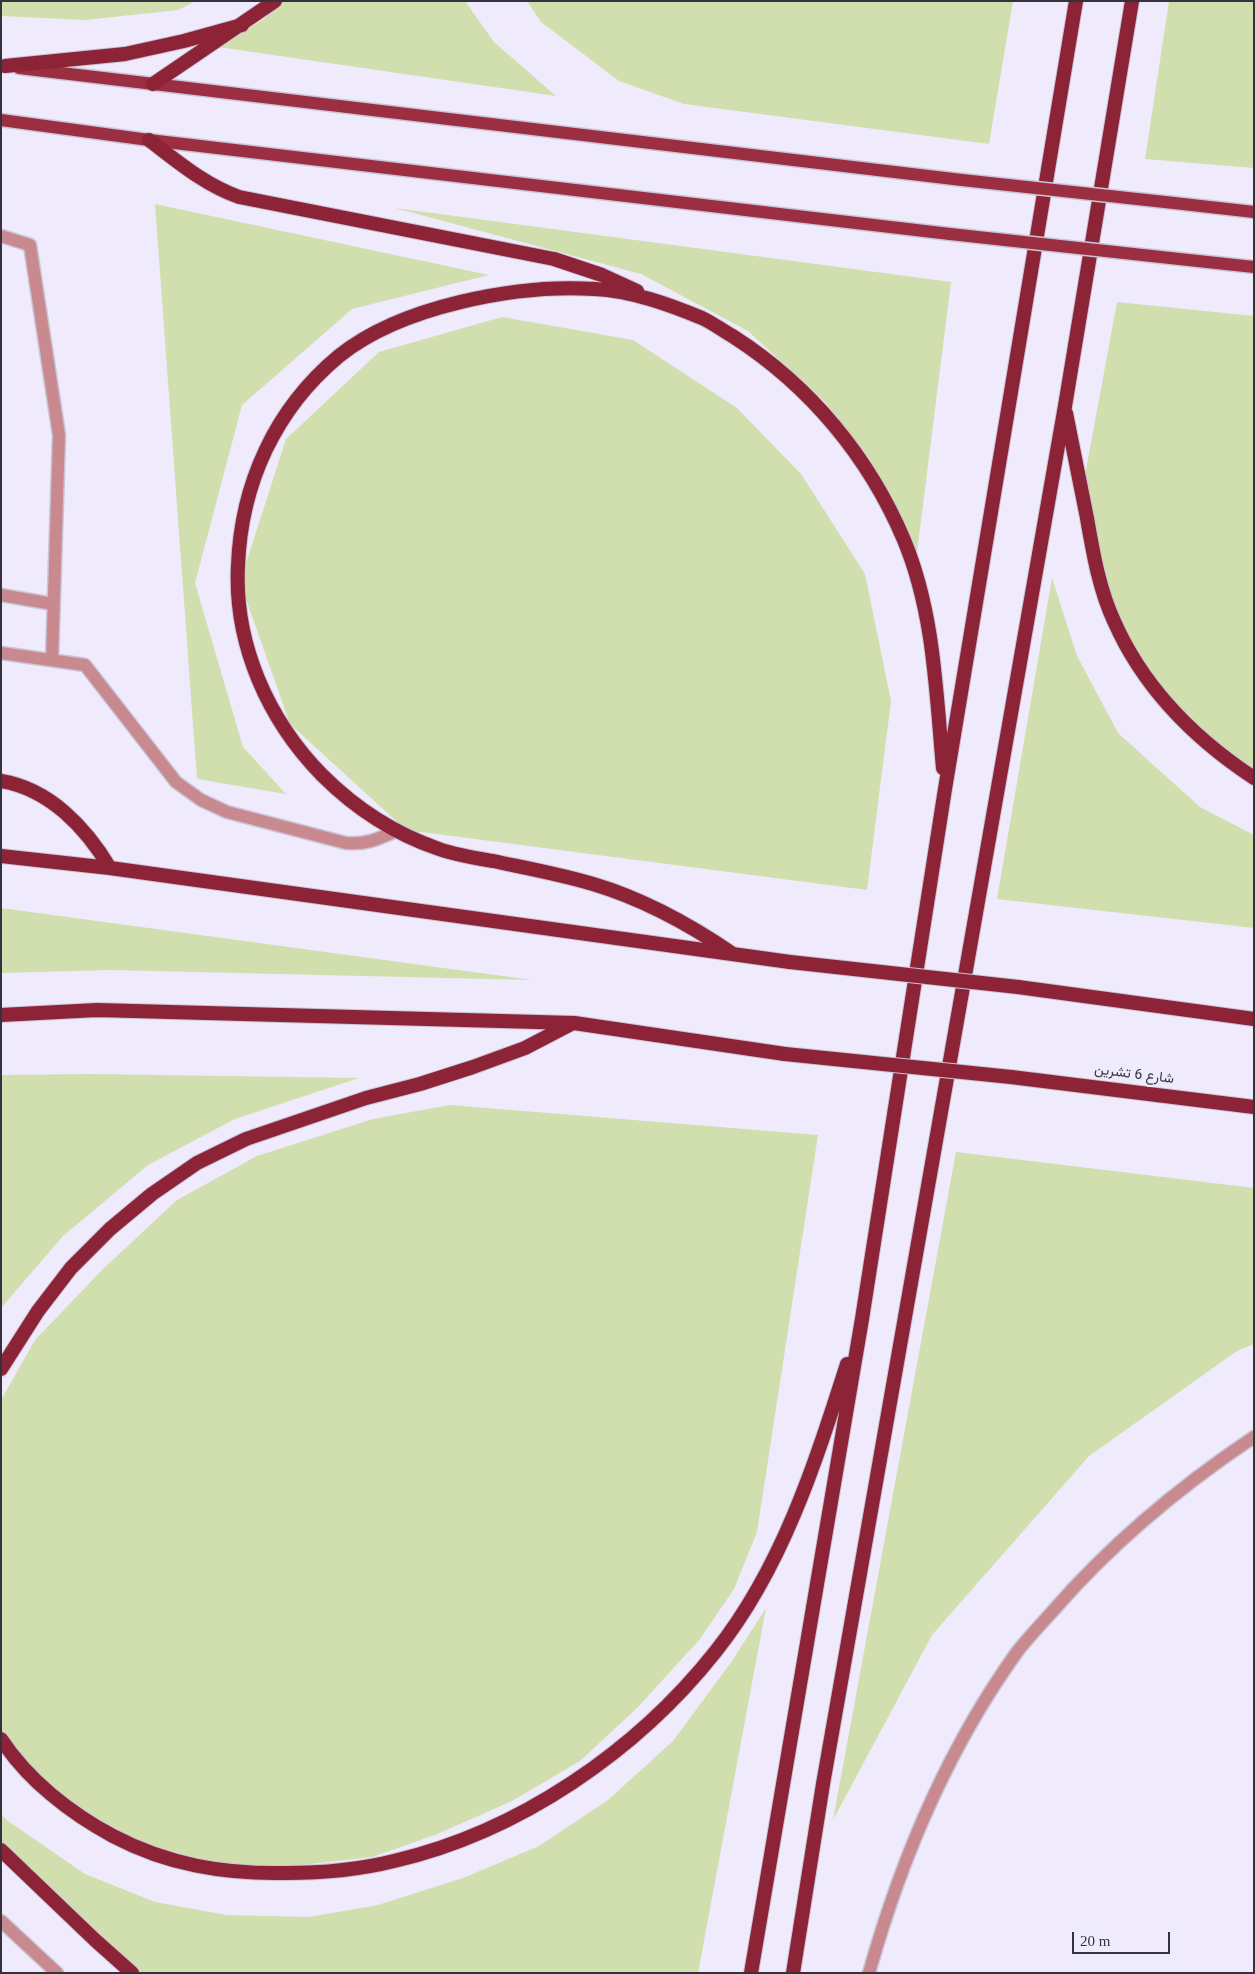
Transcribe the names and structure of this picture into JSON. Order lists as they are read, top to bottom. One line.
{"streets":{"highway":["شارع 6 تشرين"]},"scale_bar":"20 m"}
